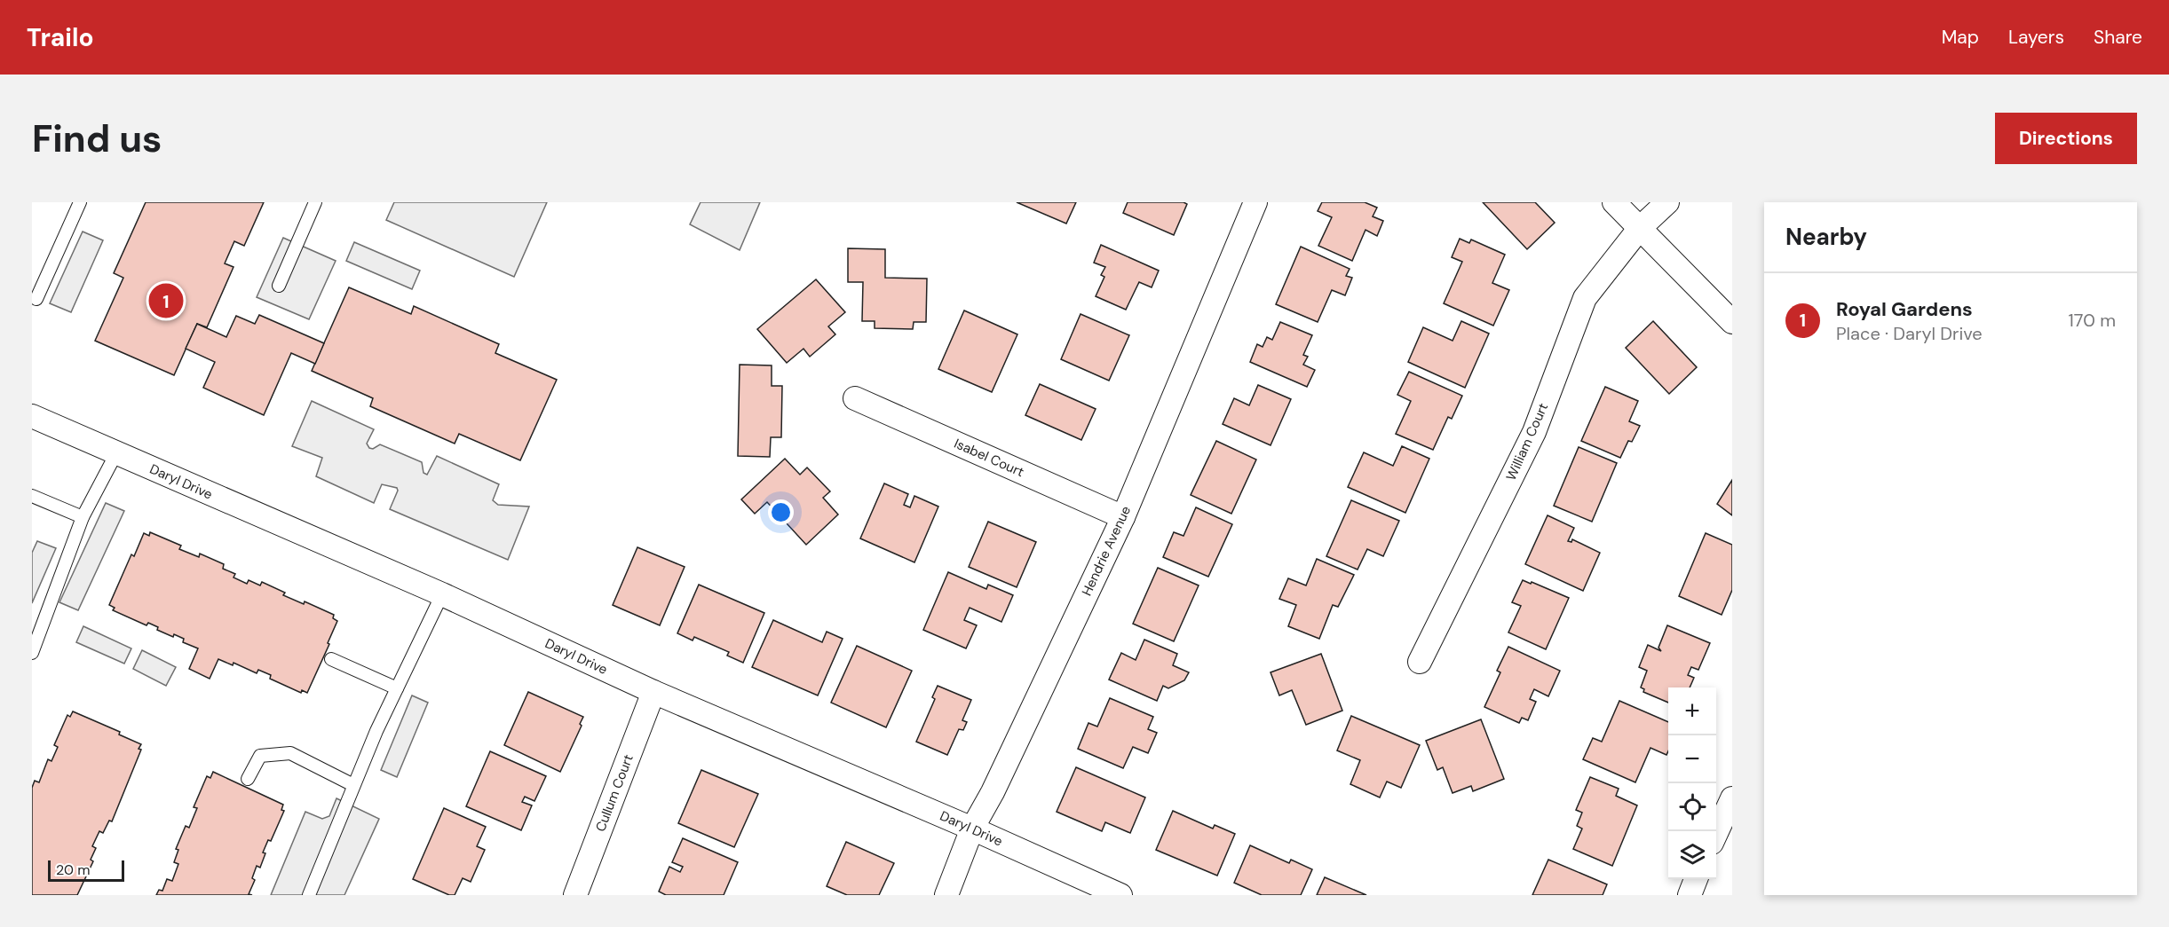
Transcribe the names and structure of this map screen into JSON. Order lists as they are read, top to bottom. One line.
{"streets":{"street":["William Court","Isabel Court","Daryl Drive","Hendrie Avenue","Cullum Court"]},"crossings":[["Isabel Court","Hendrie Avenue"],["Daryl Drive","Hendrie Avenue"],["Daryl Drive","Cullum Court"]],"scale_bar":"20 m","page":{"header":"Trailo","nav":["Map","Layers","Share"],"buttons":"Directions","title":"Find us","heading":"Nearby","list":[{"mark":"1","name":"Royal Gardens","note":"Place · Daryl Drive","value":"170 m"}],"pins":"1","map_buttons":["+","−"],"scale":"20 m"}}
